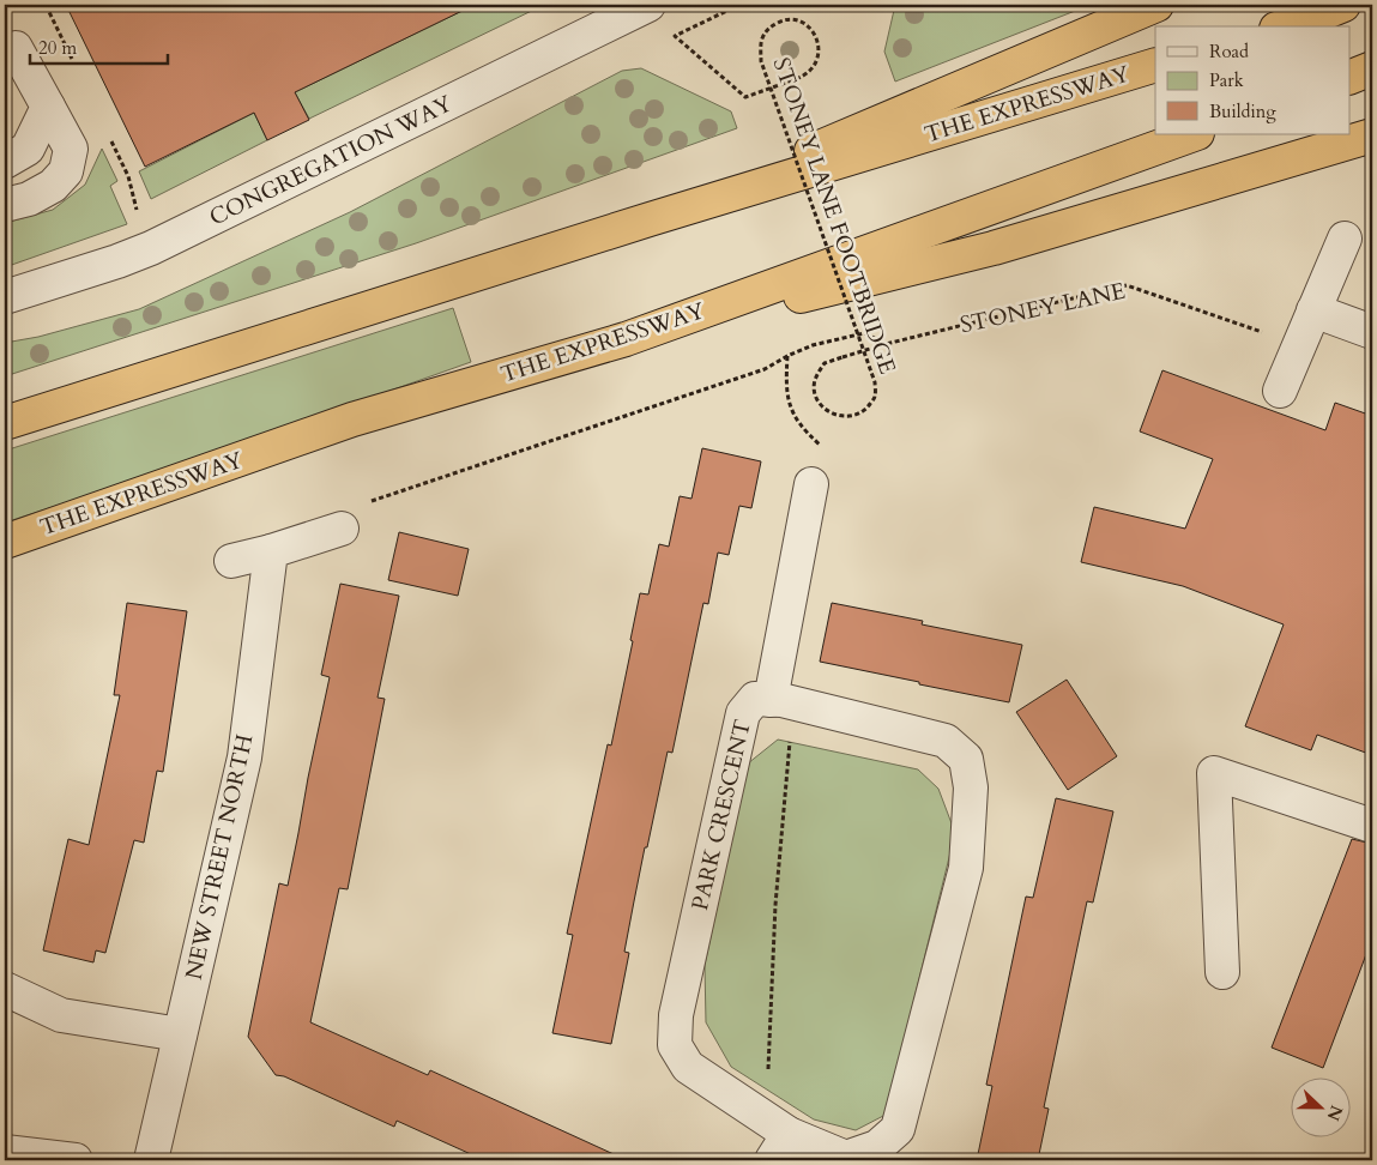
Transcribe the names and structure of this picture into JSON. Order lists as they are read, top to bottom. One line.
{"streets":{"highway":["THE EXPRESSWAY"],"street":["CONGREGATION WAY","PARK CRESCENT","NEW STREET NORTH"],"path":["STONEY LANE FOOTBRIDGE","STONEY LANE"]},"crossings":[["STONEY LANE FOOTBRIDGE","STONEY LANE"]],"legend":["Road","Park","Building"],"scale_bar":"20 m","north":"right"}
